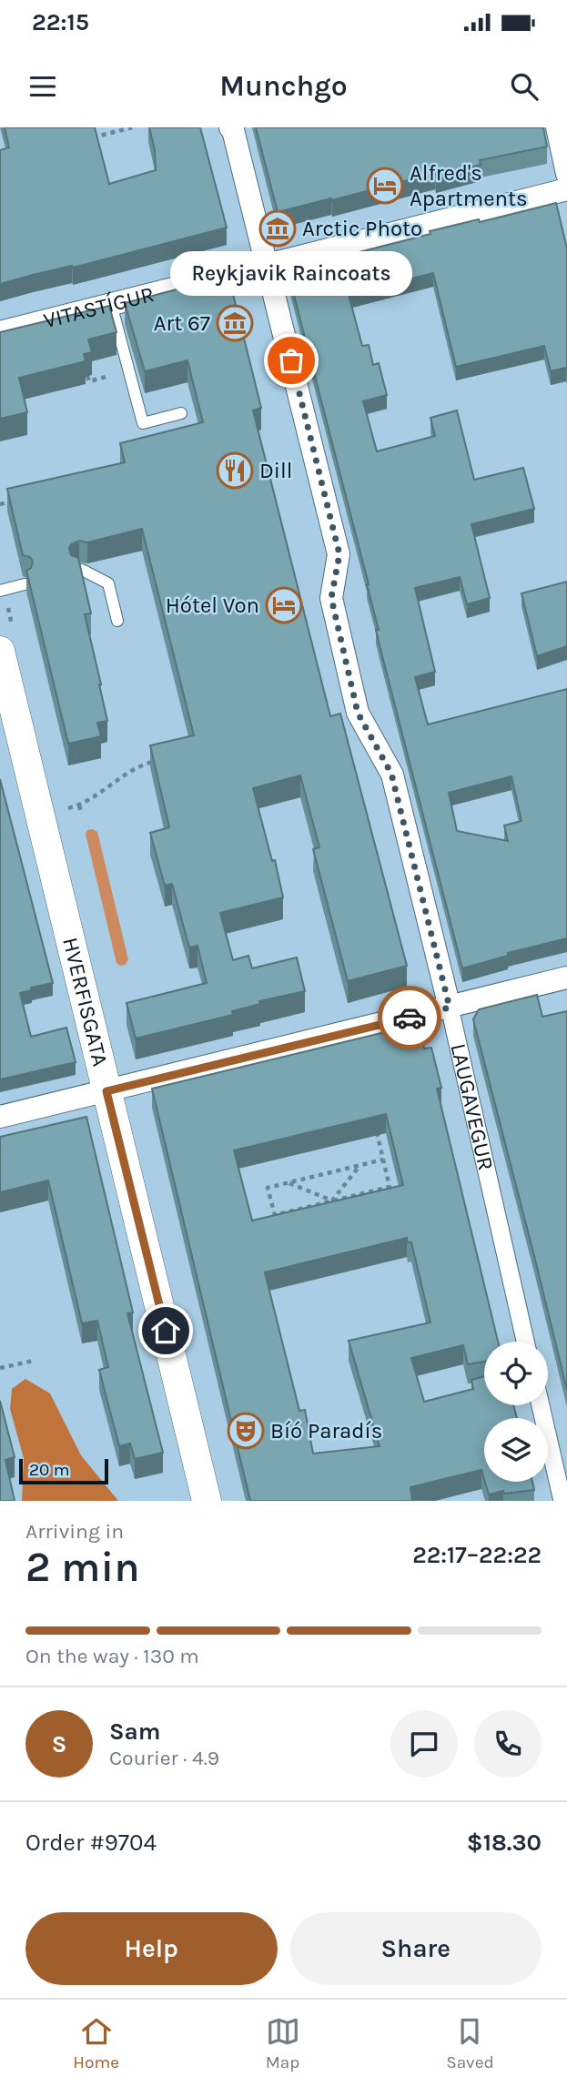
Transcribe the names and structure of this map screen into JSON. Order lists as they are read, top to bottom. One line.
{"streets":{"street":["VITASTÍGUR","HVERFISGATA","LAUGAVEGUR"]},"crossings":[["VITASTÍGUR","LAUGAVEGUR"]],"places":{"hotel":["Alfred's Apartments","Hótel Von"],"museum":["Arctic Photo","Art 67"],"other":["Reykjavik Raincoats"],"restaurant":["Dill"],"theatre":["Bíó Paradís"]},"scale_bar":"20 m","page":{"status":"22:15","header":"Munchgo","bubble":"Reykjavik Raincoats","scale":"20 m","heading":["2 min","Arriving in","22:17–22:22"],"panel":["Sam","Courier · 4.9","Order #9704","$18.30"],"bar":"On the way · 130 m","round":"S","buttons":["Help","Share"],"tabs":["Home","Map","Saved"]}}
